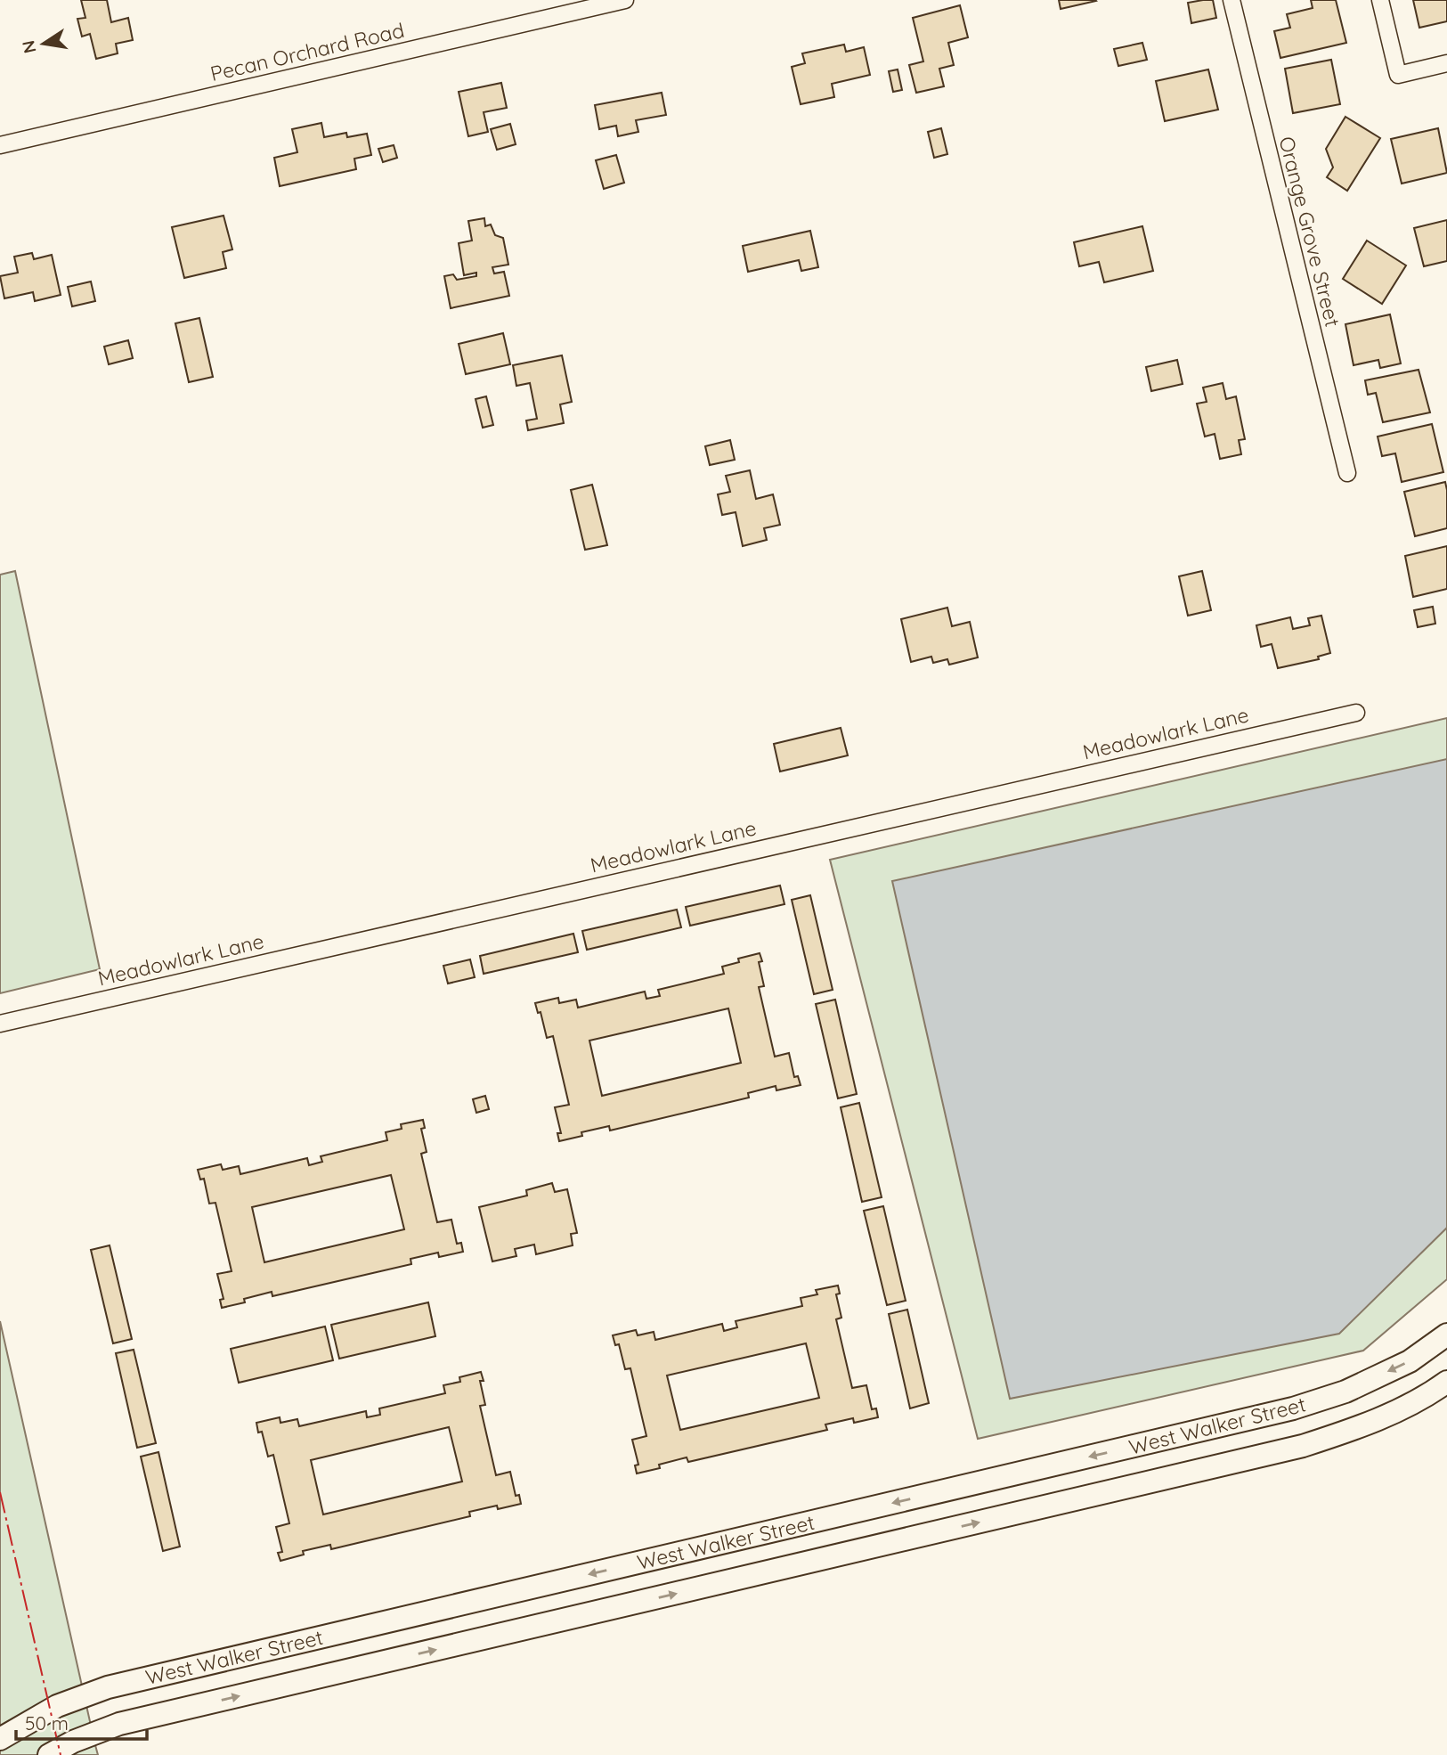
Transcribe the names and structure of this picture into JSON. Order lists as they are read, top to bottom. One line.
{"streets":{"street":["Pecan Orchard Road","Orange Grove Street","Meadowlark Lane","West Walker Street"]},"scale_bar":"50 m","north":"left"}
